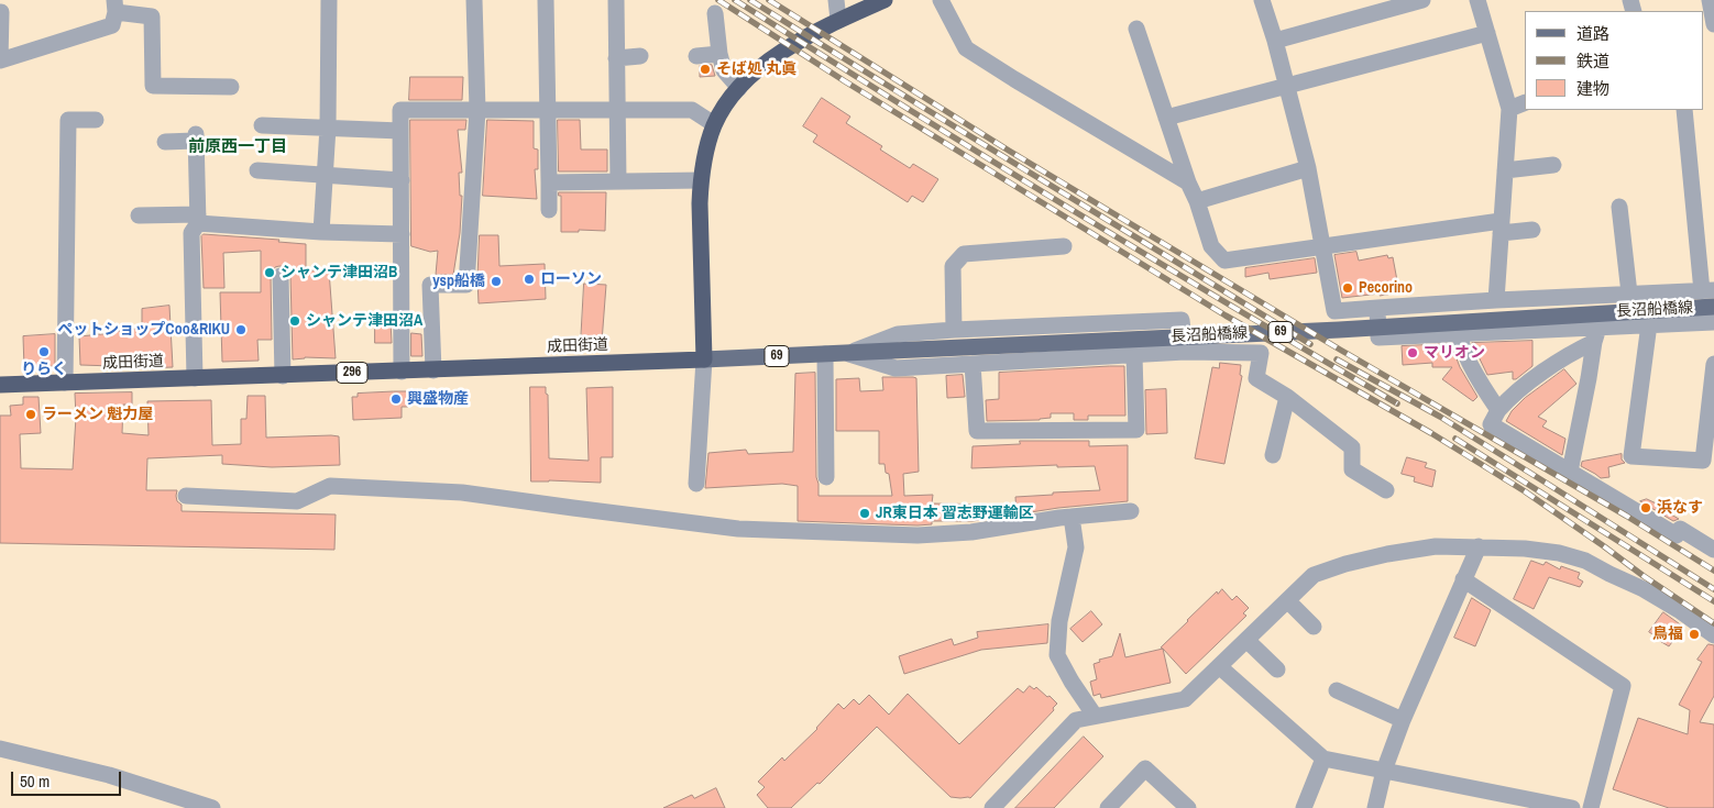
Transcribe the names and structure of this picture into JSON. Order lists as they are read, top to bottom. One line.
{"streets":{"highway":["成田街道","296"],"main road":["長沼船橋線","69"]},"crossings":[["長沼船橋線","成田街道"]],"districts":["前原西一丁目"],"places":["そば処 丸眞","シャンテ津田沼B","ローソン","ysp船橋","Pecorino","シャンテ津田沼A","ペットショップCoo&RIKU","りらく","マリオン","興盛物産","ラーメン 魁力屋","浜なす","JR東日本 習志野運輸区","鳥福"],"legend":["道路","鉄道","建物"],"scale_bar":"50 m"}
